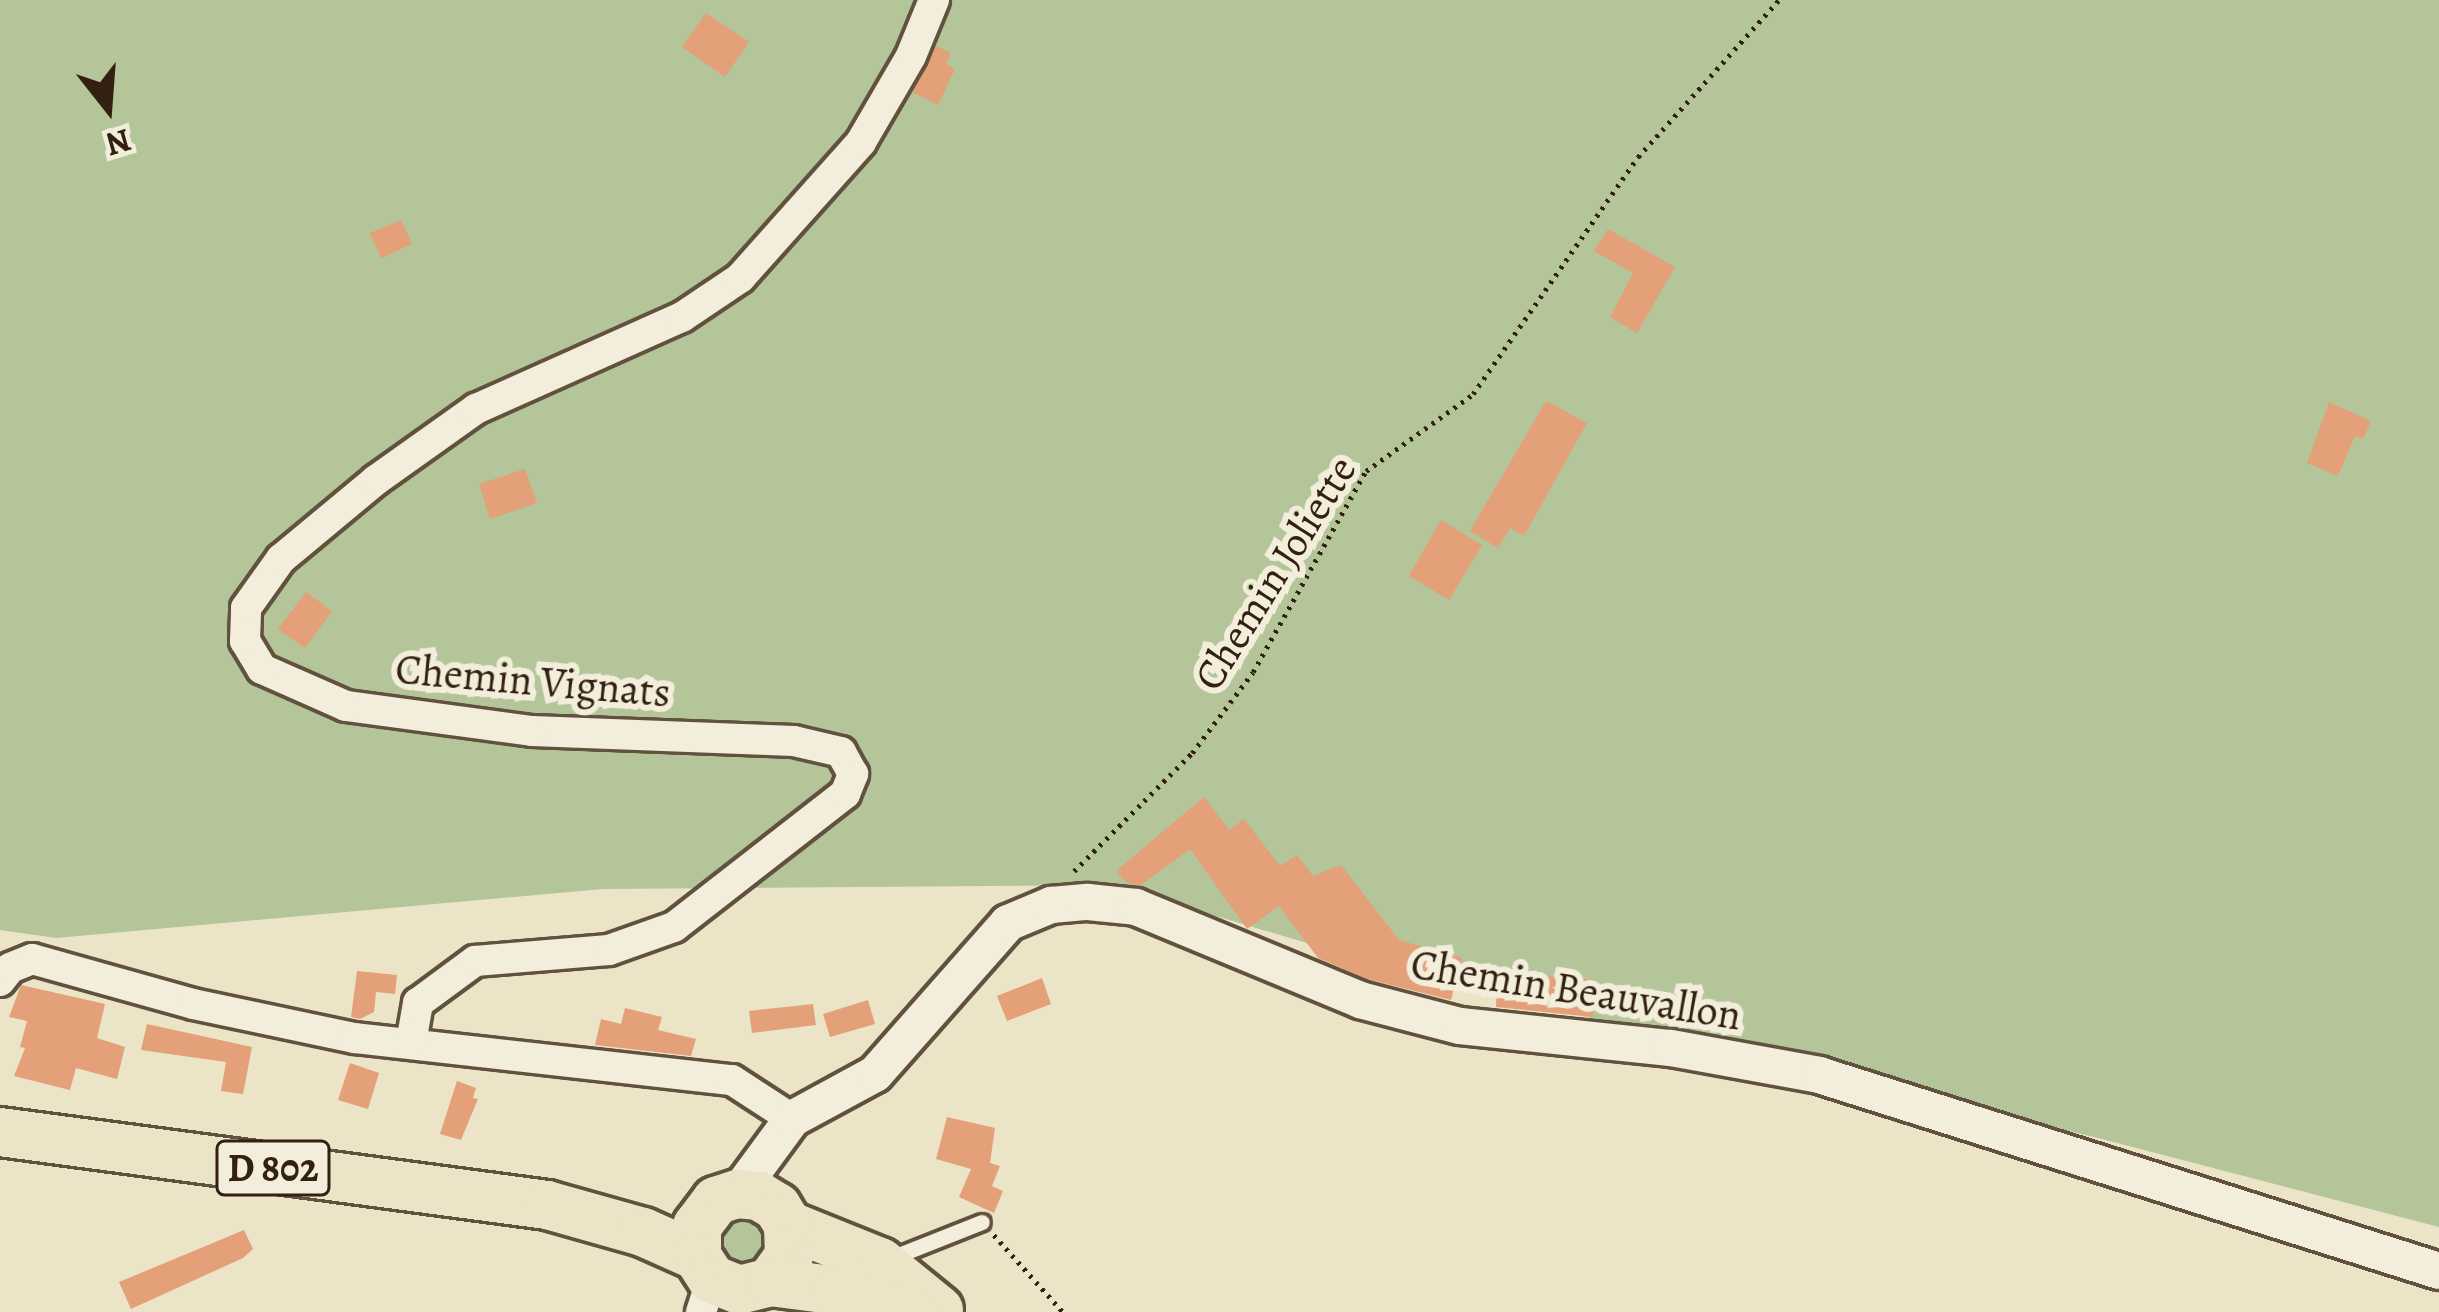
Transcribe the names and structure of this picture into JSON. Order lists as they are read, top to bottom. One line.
{"streets":{"main road":["D 802"],"street":["Chemin Vignats","Chemin Beauvallon"],"path":["Chemin Joliette"]},"crossings":[["Chemin Joliette","Chemin Beauvallon"]],"north":"bottom"}
